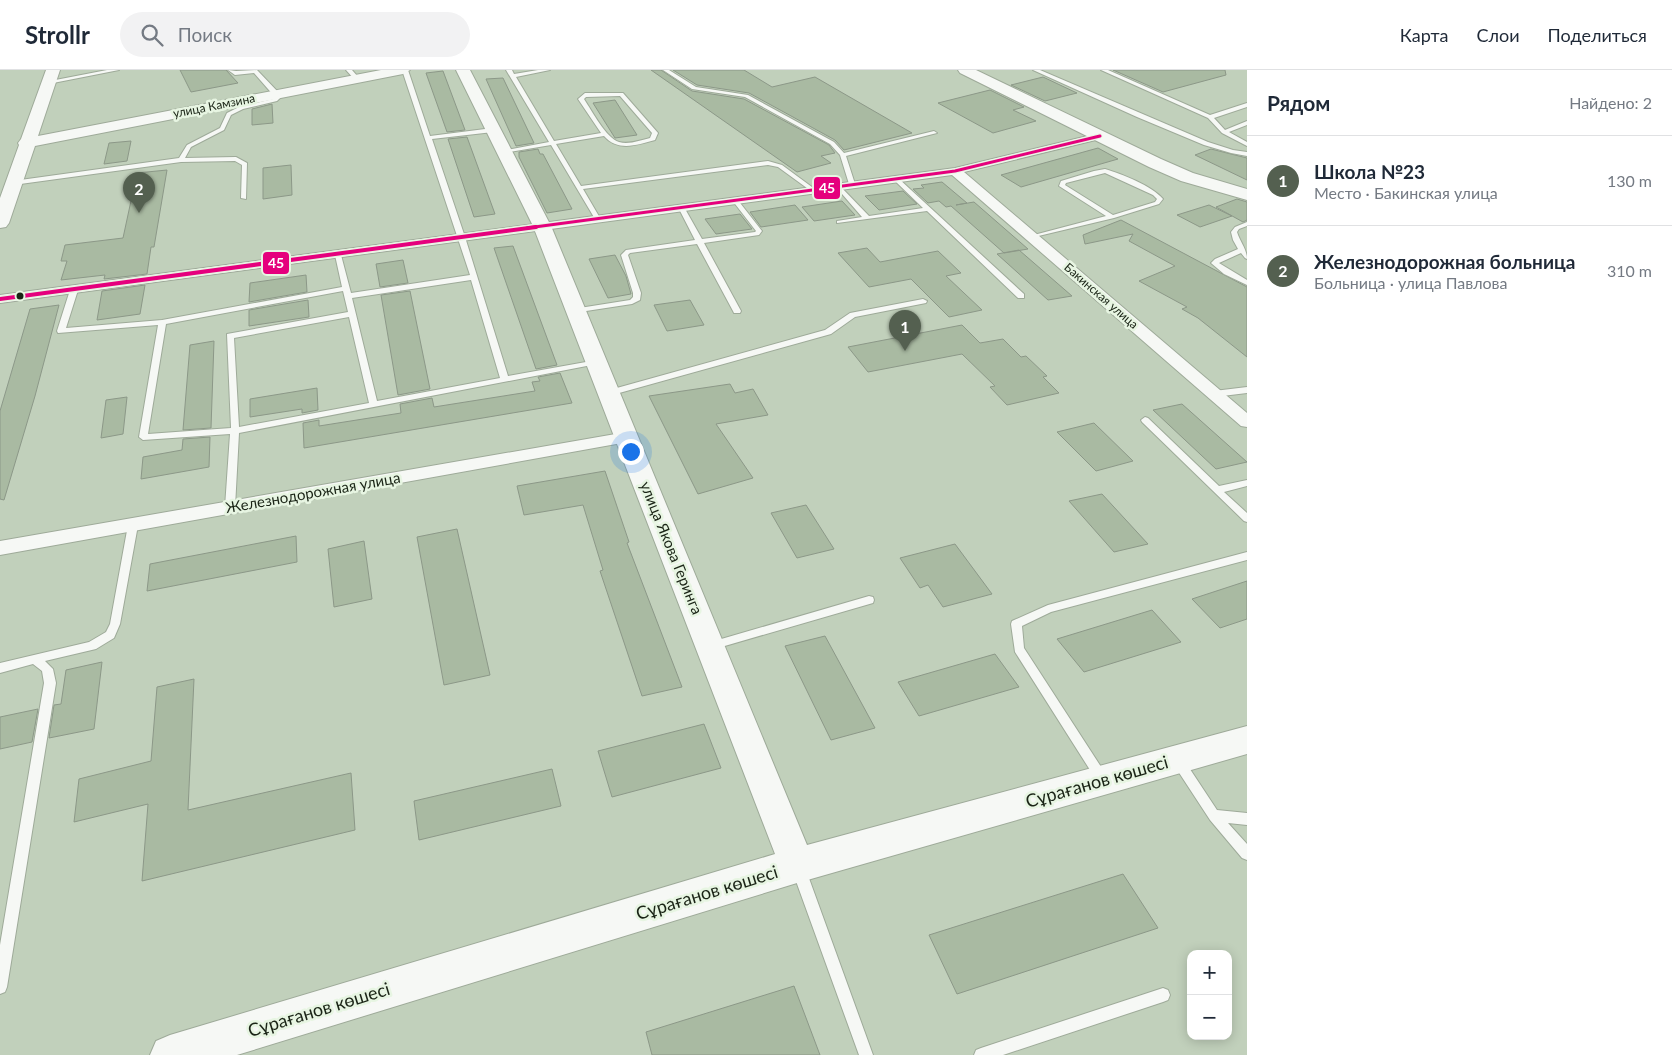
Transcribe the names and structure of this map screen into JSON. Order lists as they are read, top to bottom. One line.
{"streets":{"street":["улица Камзина","Бакинская улица","Железнодорожная улица","улица Якова Геринга","Сұрағанов көшесі"]},"crossings":[["Железнодорожная улица","улица Якова Геринга"],["улица Якова Геринга","Сұрағанов көшесі"]],"lines":["transit line 45"],"page":{"header":"Strollr","search":"Поиск","nav":["Карта","Слои","Поделиться"],"heading":["Рядом","Найдено: 2"],"list":[{"mark":"1","name":"Школа №23","note":"Место · Бакинская улица","value":"130 m"},{"mark":"2","name":"Железнодорожная больница","note":"Больница · улица Павлова","value":"310 m"}],"pins":["2","1"],"map_buttons":["+","−"]}}
